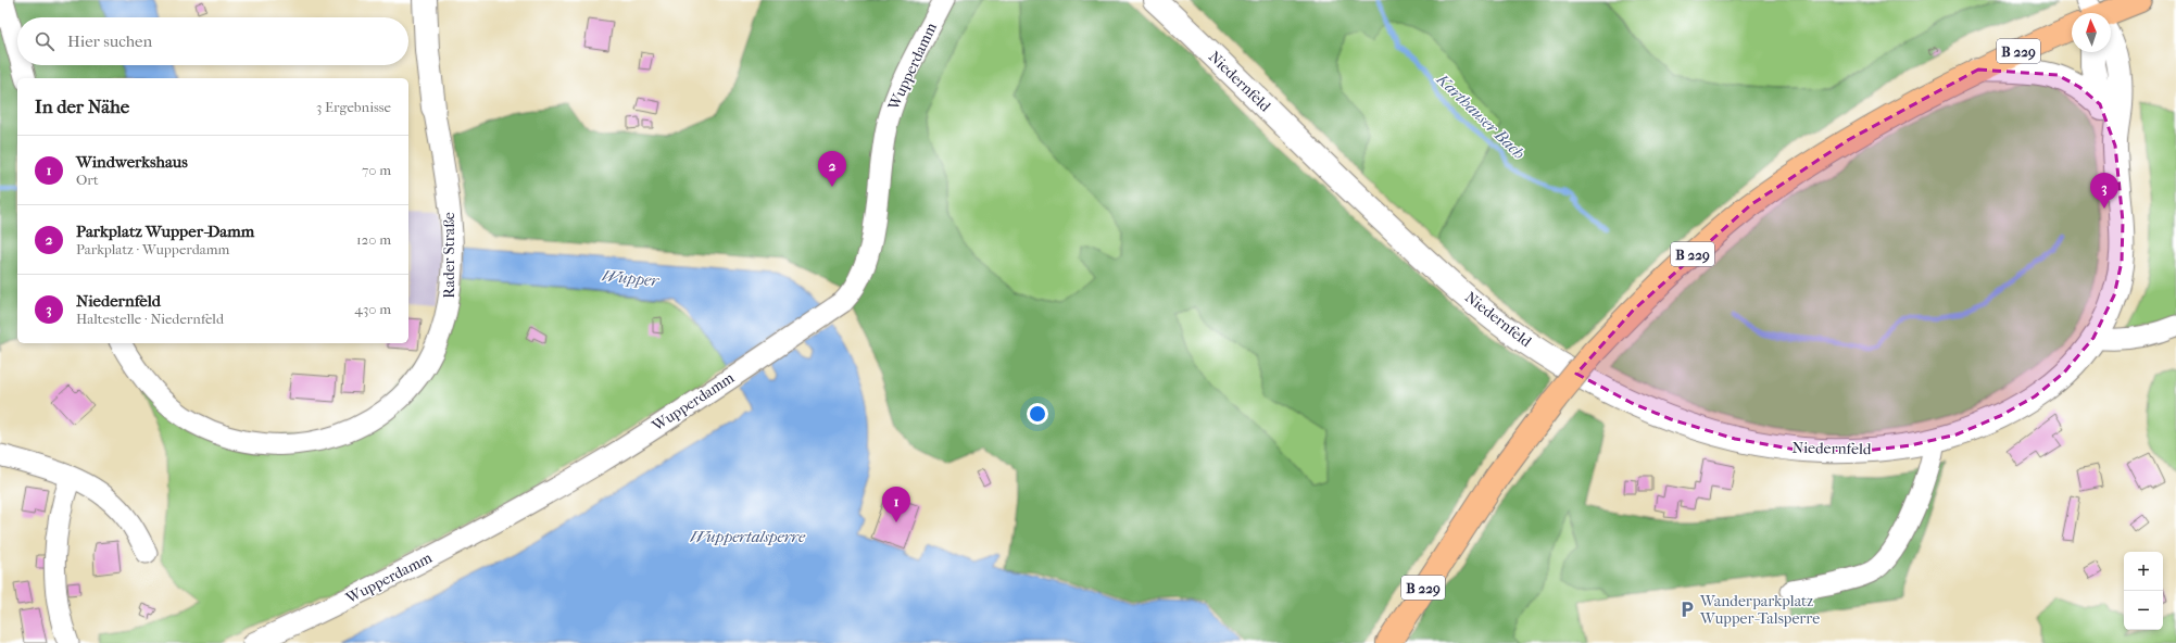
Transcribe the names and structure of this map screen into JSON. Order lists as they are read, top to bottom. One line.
{"streets":{"main road":["B 229"],"street":["Wupperdamm","Niedernfeld","Rader Straße"]},"water":["Karthauser Bach","Wupper","Wuppertalsperre"],"places":{"parking":["Wanderparkplatz Wupper-Talsperre"]},"north":"top","page":{"search":"Hier suchen","heading":["In der Nähe","3 Ergebnisse"],"list":[{"mark":"1","name":"Windwerkshaus","note":"Ort","value":"70 m"},{"mark":"2","name":"Parkplatz Wupper-Damm","note":"Parkplatz · Wupperdamm","value":"120 m"},{"mark":"3","name":"Niedernfeld","note":"Haltestelle · Niedernfeld","value":"430 m"}],"pins":["2","3","1"],"map_buttons":["+","−"]}}
